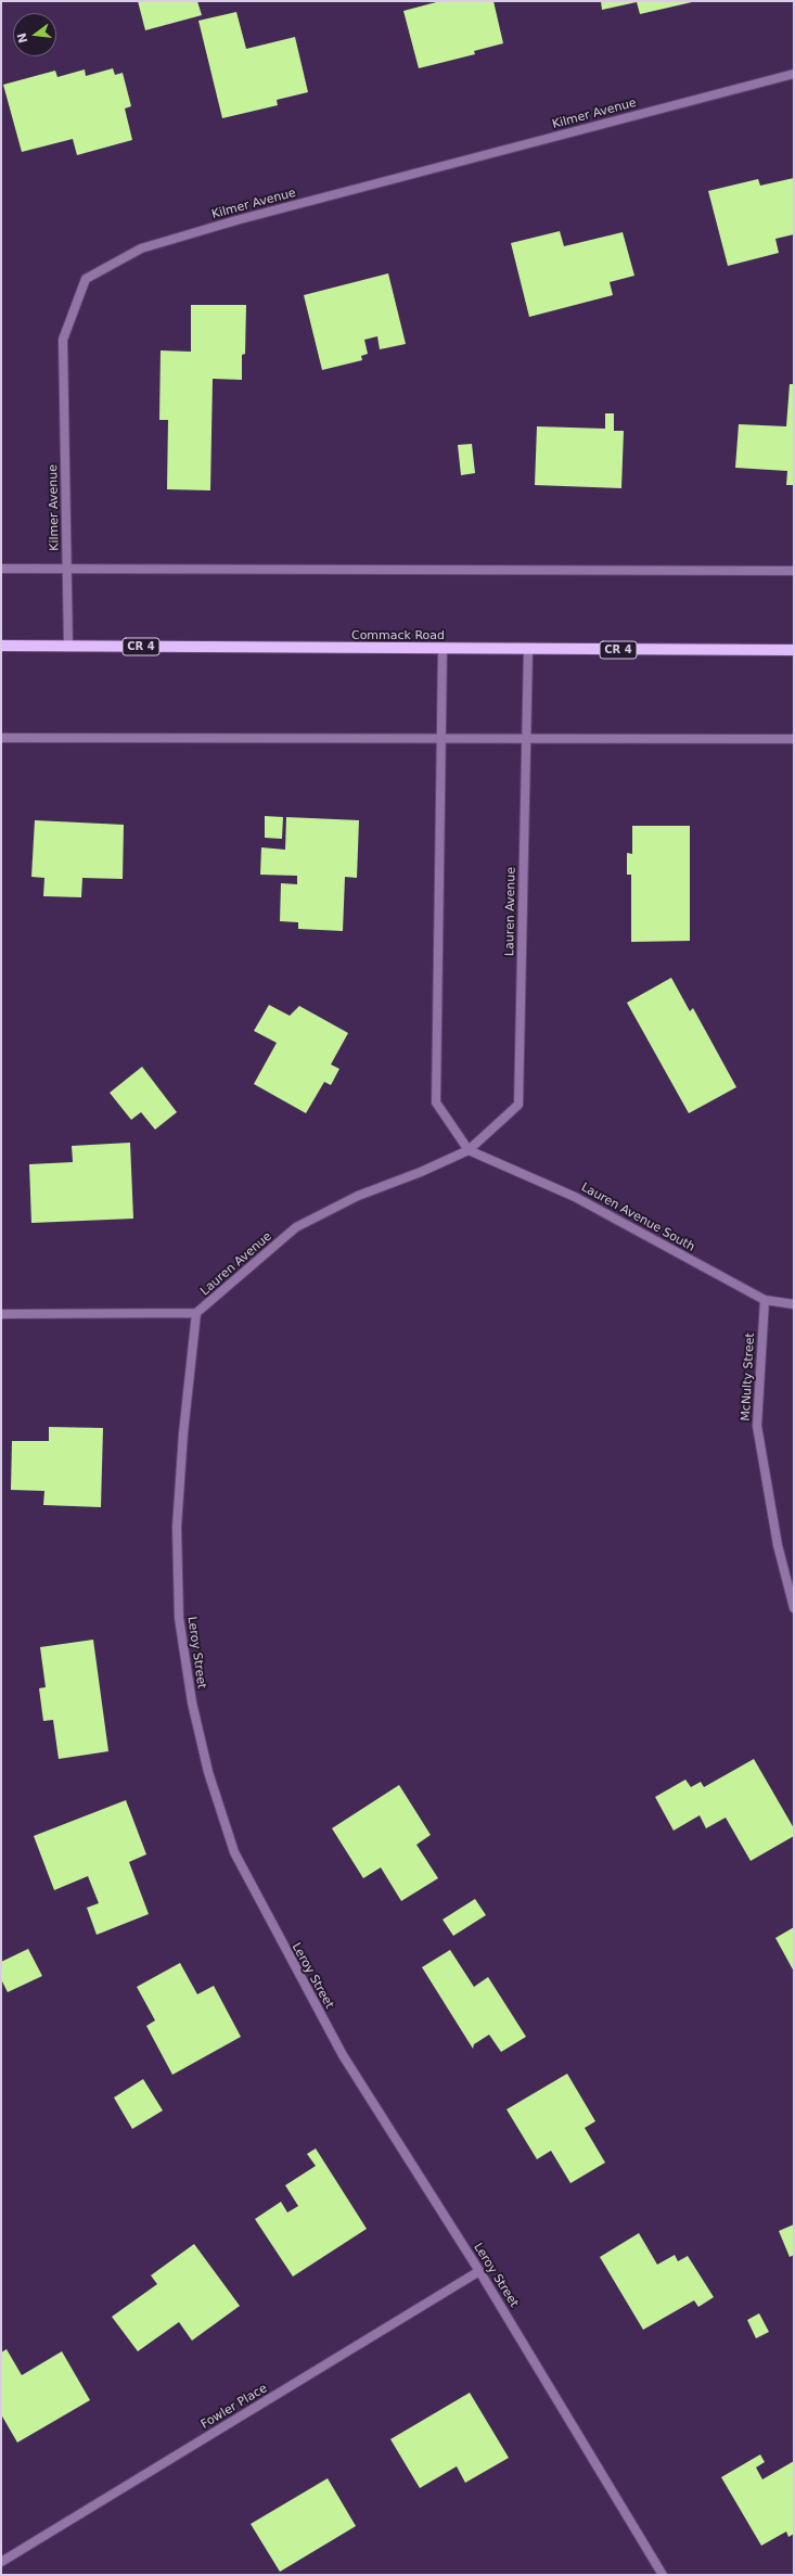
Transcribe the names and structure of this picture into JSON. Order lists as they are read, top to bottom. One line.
{"streets":{"main road":["Commack Road","CR 4"],"street":["Kilmer Avenue","Lauren Avenue","Lauren Avenue South","McNulty Street","Leroy Street","Fowler Place"]},"crossings":[["Kilmer Avenue","Commack Road"],["Commack Road","Lauren Avenue"],["Lauren Avenue","Lauren Avenue South"],["Lauren Avenue","Leroy Street"],["Lauren Avenue South","McNulty Street"],["Leroy Street","Fowler Place"]],"north":"left"}
